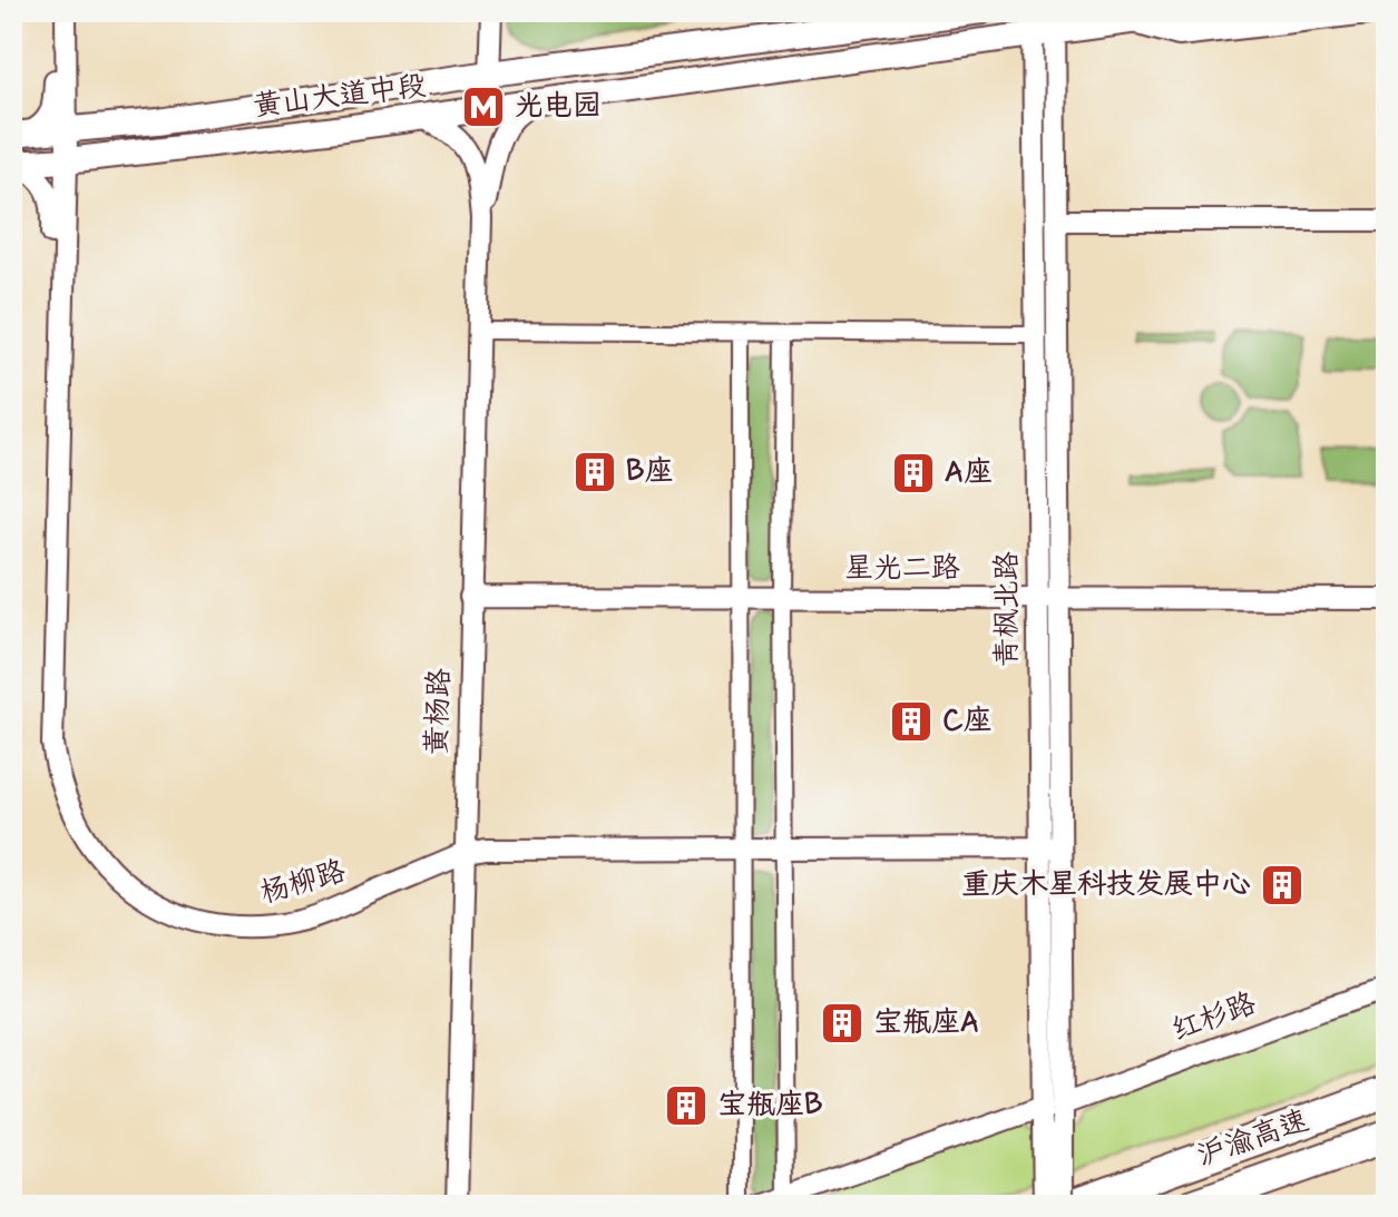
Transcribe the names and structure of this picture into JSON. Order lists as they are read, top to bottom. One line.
{"streets":{"highway":["沪渝高速"],"main road":["黄山大道中段"],"street":["星光二路","青枫北路","黄杨路","杨柳路","红杉路"]},"crossings":[["黄山大道中段","青枫北路"],["黄山大道中段","杨柳路"],["星光二路","青枫北路"],["星光二路","黄杨路"],["青枫北路","杨柳路"],["青枫北路","红杉路"],["青枫北路","沪渝高速"],["黄杨路","杨柳路"]],"places":{"metro station":["光电园"],"building":["B座","A座","C座","重庆木星科技发展中心","宝瓶座A","宝瓶座B"]}}
